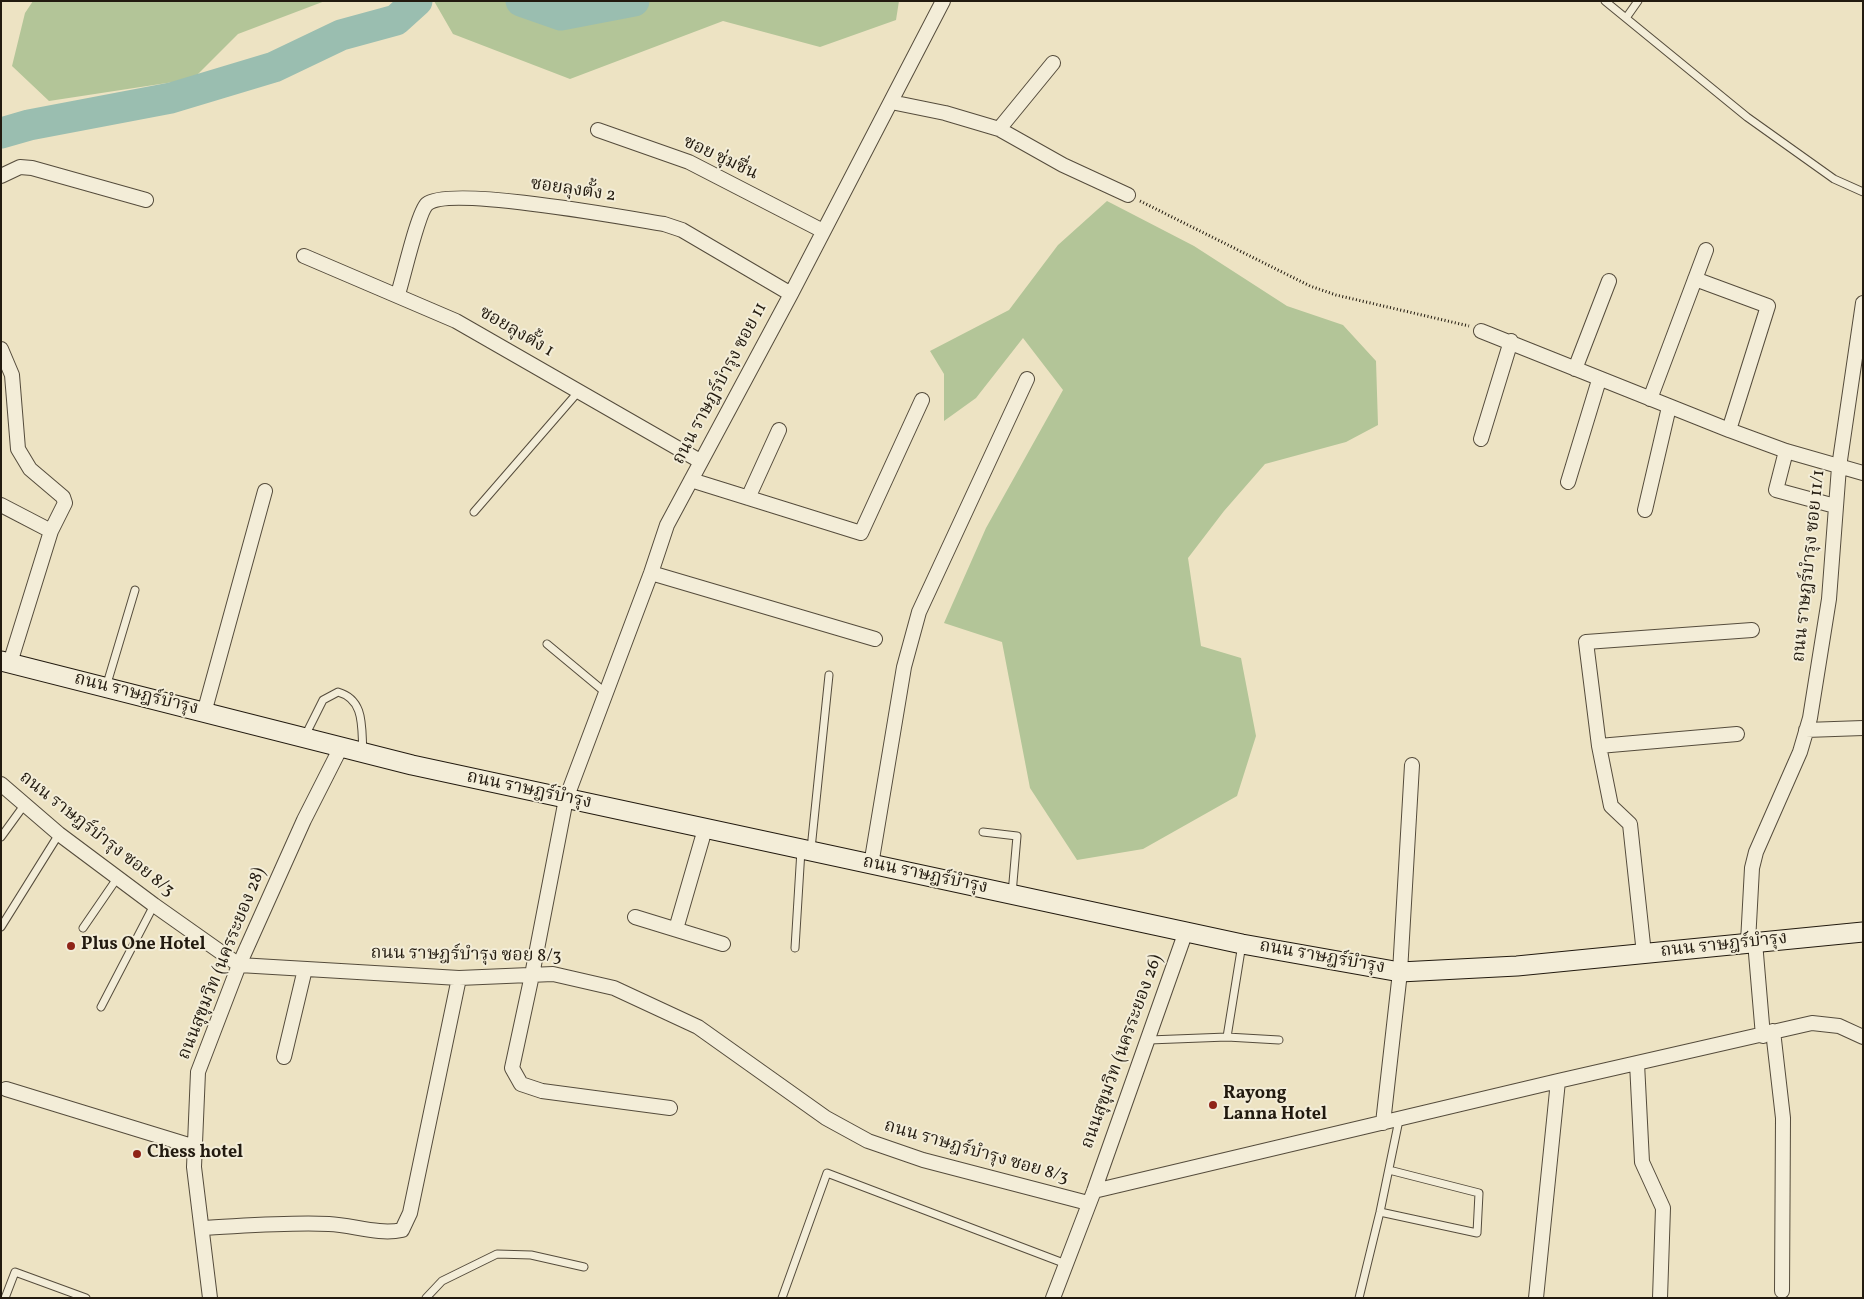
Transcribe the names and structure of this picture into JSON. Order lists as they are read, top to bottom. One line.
{"streets":{"street":["ซอย ชุ่มชื่น","ซอยลุงตั้ง 2","ซอยลุงตั้ง 1","ถนน ราษฎร์บำรุง ซอย 11","ถนน ราษฎร์บำรุง ซอย 11/1","ถนน ราษฎร์บำรุง","ถนน ราษฎร์บำรุง ซอย 8/3","ถนนสุขุมวิท (นครระยอง 28)","ถนนสุขุมวิท (นครระยอง 26)"]},"crossings":[["ซอย ชุ่มชื่น","ถนน ราษฎร์บำรุง ซอย 11"],["ซอยลุงตั้ง 2","ซอยลุงตั้ง 1"],["ซอยลุงตั้ง 2","ถนน ราษฎร์บำรุง ซอย 11"],["ซอยลุงตั้ง 1","ถนน ราษฎร์บำรุง ซอย 11"],["ถนน ราษฎร์บำรุง ซอย 11","ถนน ราษฎร์บำรุง"],["ถนน ราษฎร์บำรุง ซอย 11","ถนน ราษฎร์บำรุง ซอย 8/3"],["ถนน ราษฎร์บำรุง ซอย 11/1","ถนน ราษฎร์บำรุง"],["ถนน ราษฎร์บำรุง","ถนนสุขุมวิท (นครระยอง 28)"],["ถนน ราษฎร์บำรุง","ถนนสุขุมวิท (นครระยอง 26)"],["ถนน ราษฎร์บำรุง ซอย 8/3","ถนนสุขุมวิท (นครระยอง 28)"],["ถนน ราษฎร์บำรุง ซอย 8/3","ถนนสุขุมวิท (นครระยอง 26)"]],"places":["Plus One Hotel","Rayong Lanna Hotel","Chess hotel"]}
